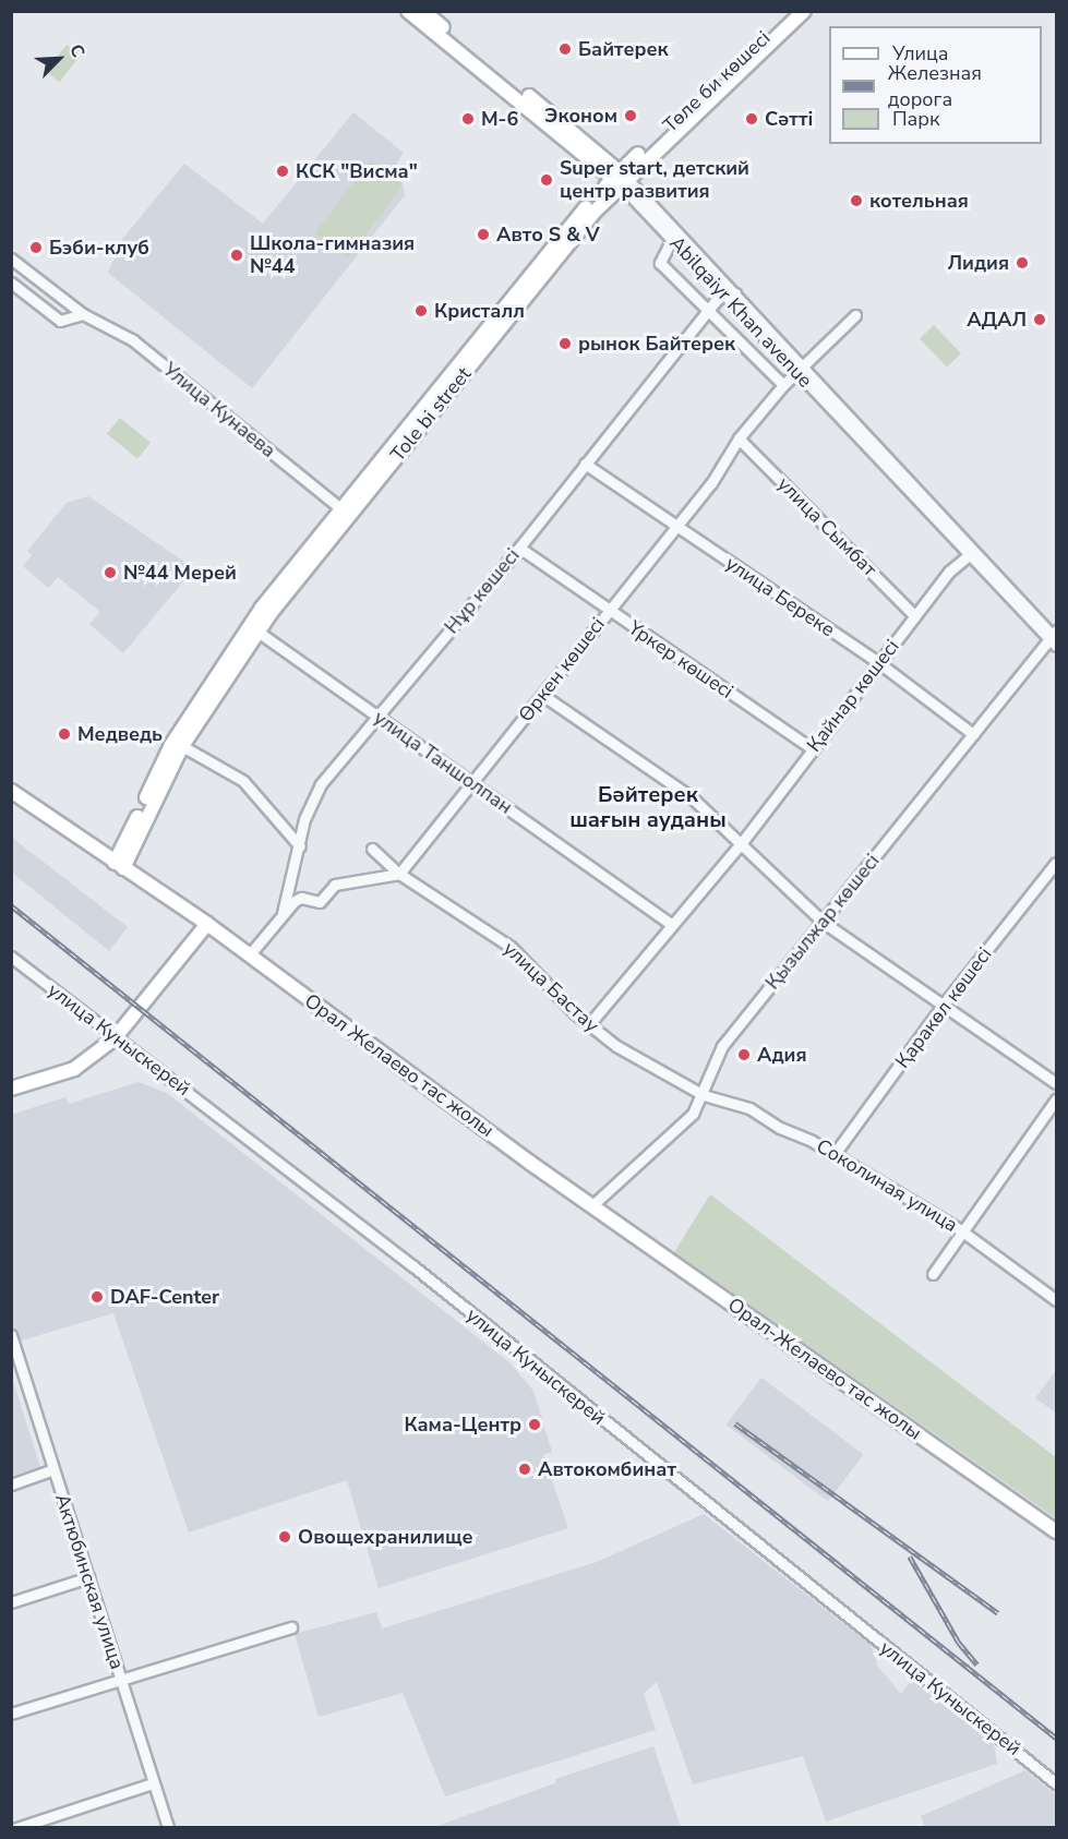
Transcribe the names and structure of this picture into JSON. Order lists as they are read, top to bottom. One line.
{"streets":{"main road":["Төле би көшесі","Abilqaiyr Khan avenue","Tole bi street","Орал Желаево тас жолы","Орал-Желаево тас жолы"],"street":["Улица Кунаева","улица Сымбат","Нұр көшесі","улица Береке","Үркер көшесі","Өркен көшесі","Қайнар көшесі","улица Таншолпан","Қызылжар көшесі","улица Бастау","Қаракөл көшесі","улица Куныскерей","Соколиная улица","Актюбинская улица"]},"crossings":[["Төле би көшесі","Abilqaiyr Khan avenue"],["Төле би көшесі","Tole bi street"],["Abilqaiyr Khan avenue","Tole bi street"],["Abilqaiyr Khan avenue","Нұр көшесі"],["Abilqaiyr Khan avenue","Өркен көшесі"],["Abilqaiyr Khan avenue","Қайнар көшесі"],["Abilqaiyr Khan avenue","Қызылжар көшесі"],["Улица Кунаева","Tole bi street"],["Tole bi street","улица Таншолпан"],["улица Сымбат","Өркен көшесі"],["улица Сымбат","Қайнар көшесі"],["Нұр көшесі","улица Береке"],["Нұр көшесі","Үркер көшесі"],["Нұр көшесі","улица Таншолпан"],["улица Береке","Өркен көшесі"],["улица Береке","Қайнар көшесі"],["улица Береке","Қызылжар көшесі"],["Үркер көшесі","Өркен көшесі"],["Үркер көшесі","Қайнар көшесі"],["Өркен көшесі","улица Таншолпан"],["Өркен көшесі","улица Бастау"],["Қайнар көшесі","улица Таншолпан"],["Қайнар көшесі","улица Бастау"],["Қызылжар көшесі","улица Бастау"],["Қызылжар көшесі","Орал Желаево тас жолы"],["Қызылжар көшесі","Соколиная улица"],["Қызылжар көшесі","Орал-Желаево тас жолы"],["улица Бастау","Соколиная улица"],["Қаракөл көшесі","Соколиная улица"],["Орал Желаево тас жолы","Орал-Желаево тас жолы"]],"districts":["Бәйтерек шағын ауданы"],"places":["Байтерек","Эконом","M-6","Cәтті","КСК \"Висма\"","Super start, детский центр развития","котельная","Авто S & V","Бэби-клуб","Школа-гимназия №44","Лидия","Кристалл","АДАЛ","рынок Байтерек","№44 Мерей","Медведь","Адия","DAF-Center","Кама-Центр","Автокомбинат","Овощехранилище"],"legend":["Улица","Железная дорога","Парк"],"north":"top right"}
